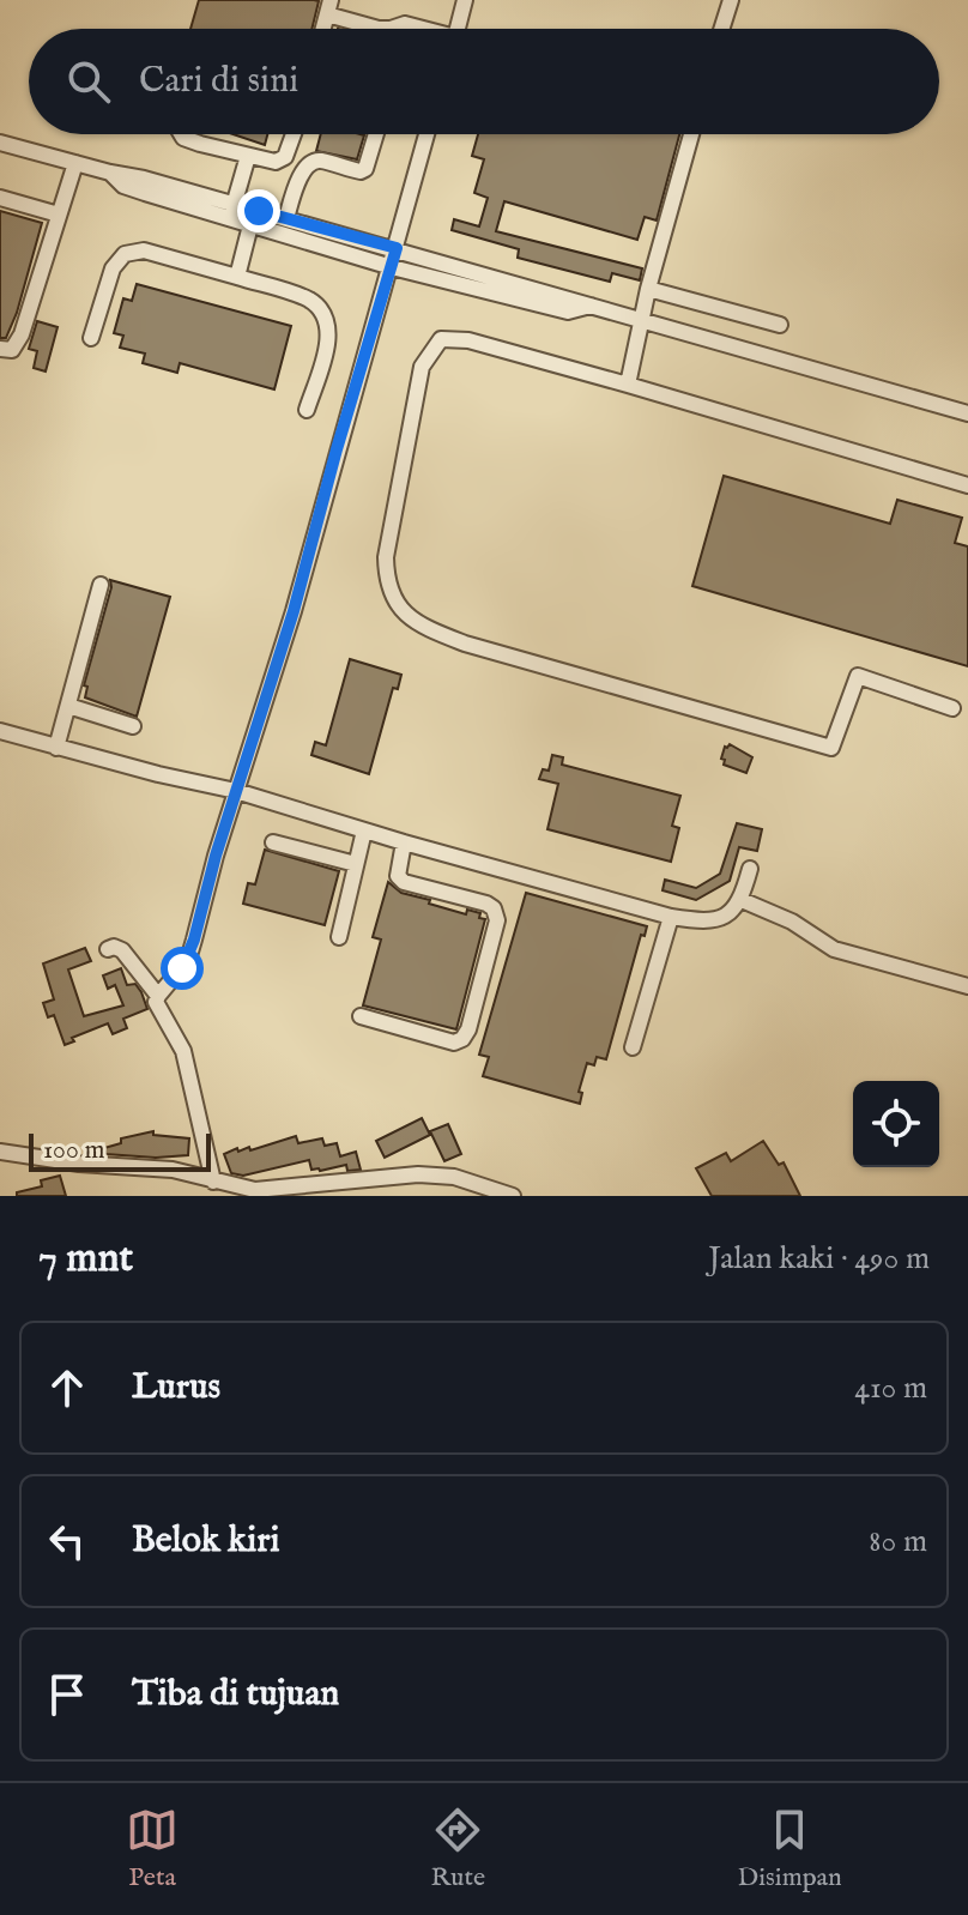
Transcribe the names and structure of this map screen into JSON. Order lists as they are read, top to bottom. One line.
{"scale_bar":"100 m","page":{"search":"Cari di sini","scale":"100 m","heading":["7 mnt","Jalan kaki · 490 m"],"list":[["Lurus","410 m"],["Belok kiri","80 m"],"Tiba di tujuan"],"nav":["Peta","Rute","Disimpan"]}}
